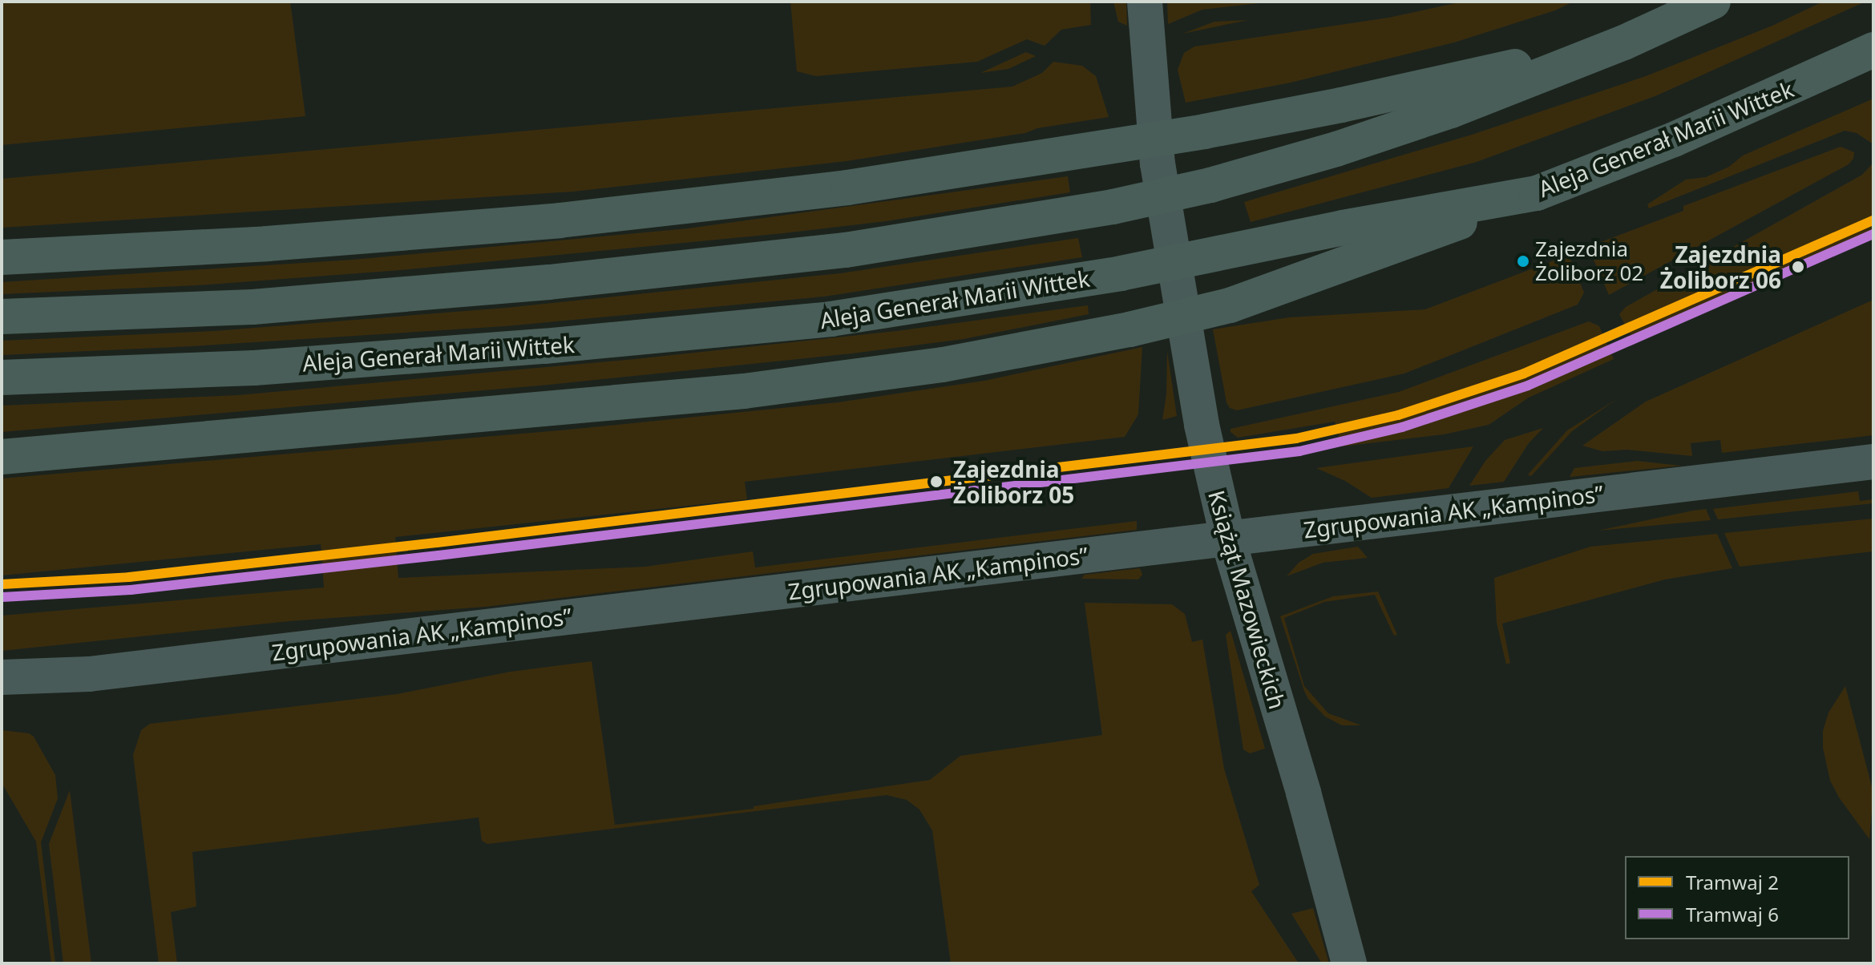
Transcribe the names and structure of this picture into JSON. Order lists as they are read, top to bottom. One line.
{"streets":{"main road":["Aleja Generał Marii Wittek"],"street":["Zgrupowania AK „Kampinos”","Książąt Mazowieckich"]},"crossings":[["Zgrupowania AK „Kampinos”","Książąt Mazowieckich"]],"places":["Zajezdnia Żoliborz 02","Zajezdnia Żoliborz 06","Zajezdnia Żoliborz 05"],"lines":["tram line 2","tram line 6"],"legend":["Tramwaj 2","Tramwaj 6"]}
